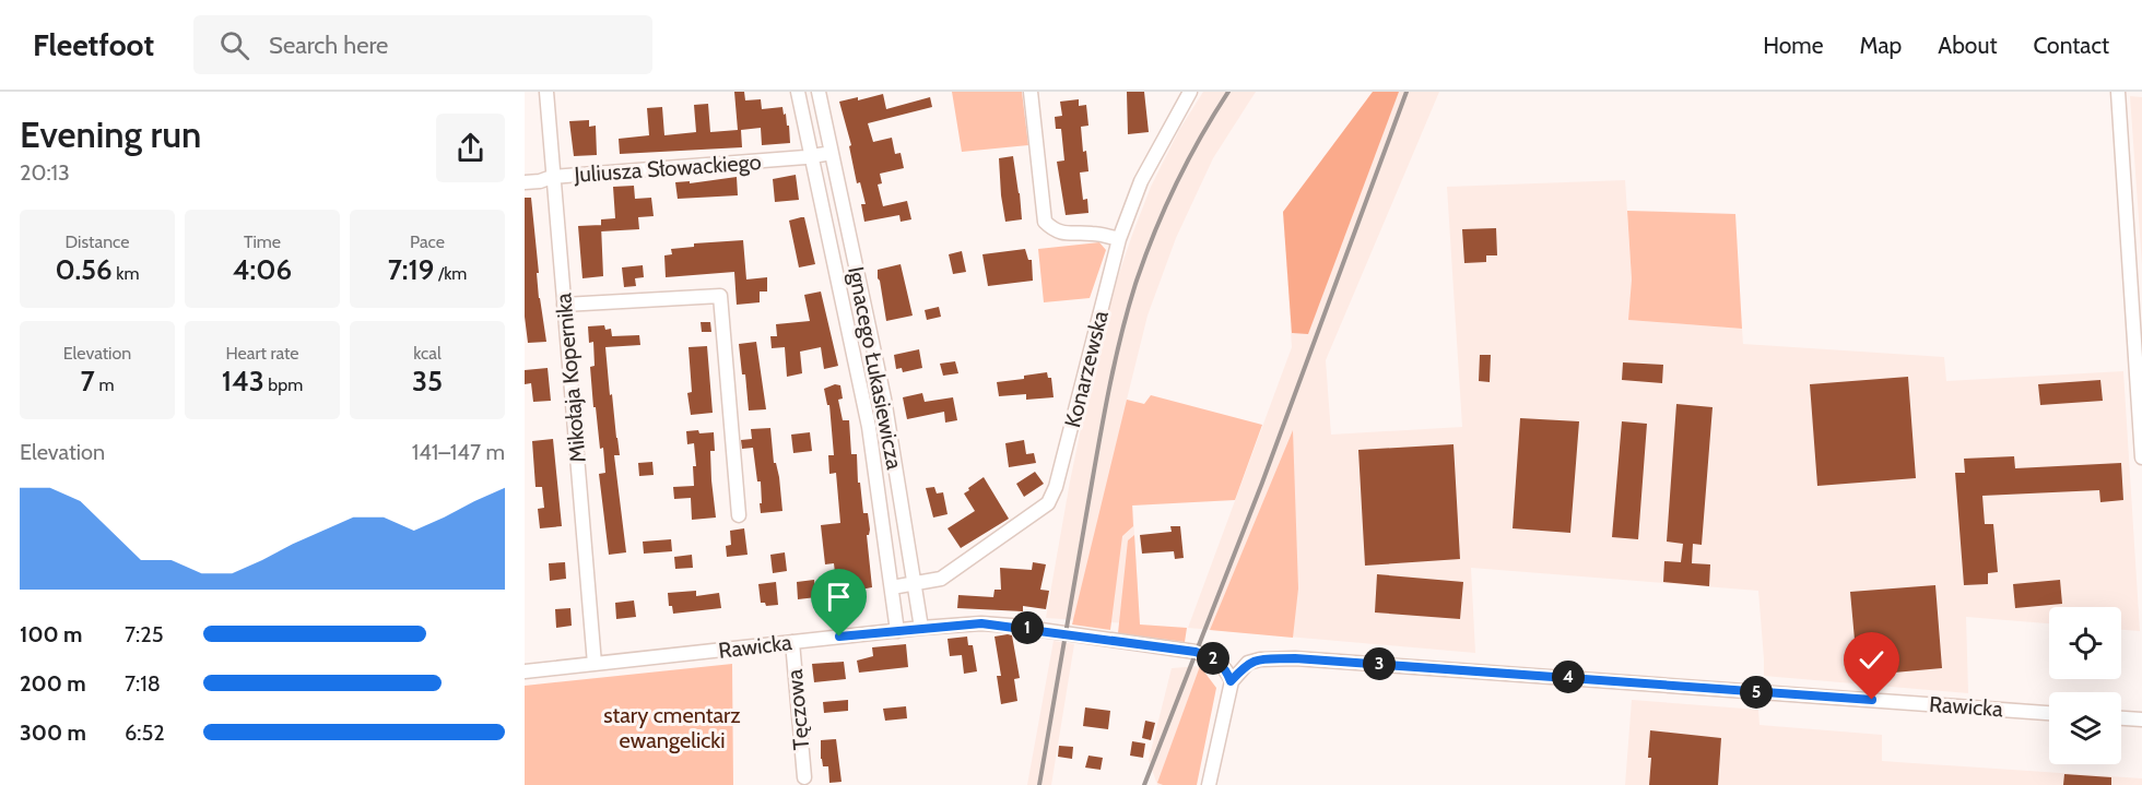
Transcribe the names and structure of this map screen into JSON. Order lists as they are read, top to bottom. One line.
{"streets":{"street":["Juliusza Słowackiego","Ignacego Łukasiewicza","Konarzewska","Mikołaja Kopernika","Rawicka","Tęczowa"]},"crossings":[["Juliusza Słowackiego","Ignacego Łukasiewicza"],["Juliusza Słowackiego","Mikołaja Kopernika"],["Ignacego Łukasiewicza","Konarzewska"],["Ignacego Łukasiewicza","Rawicka"],["Mikołaja Kopernika","Rawicka"],["Rawicka","Tęczowa"]],"parks":["stary cmentarz ewangelicki"],"page":{"header":"Fleetfoot","search":"Search here","nav":["Home","Map","About","Contact"],"heading":["Evening run","20:13"],"stats":[["Distance","0.56 km"],["Time","4:06"],["Pace","7:19 /km"],["Elevation","7 m"],["Heart rate","143 bpm"],["kcal","35"]],"chart":["Elevation","141–147 m"],"list":[{"name":"100 m","note":"7:25"},{"name":"200 m","note":"7:18"},{"name":"300 m","note":"6:52"}],"pins":["1","2","3","4","5"]}}
